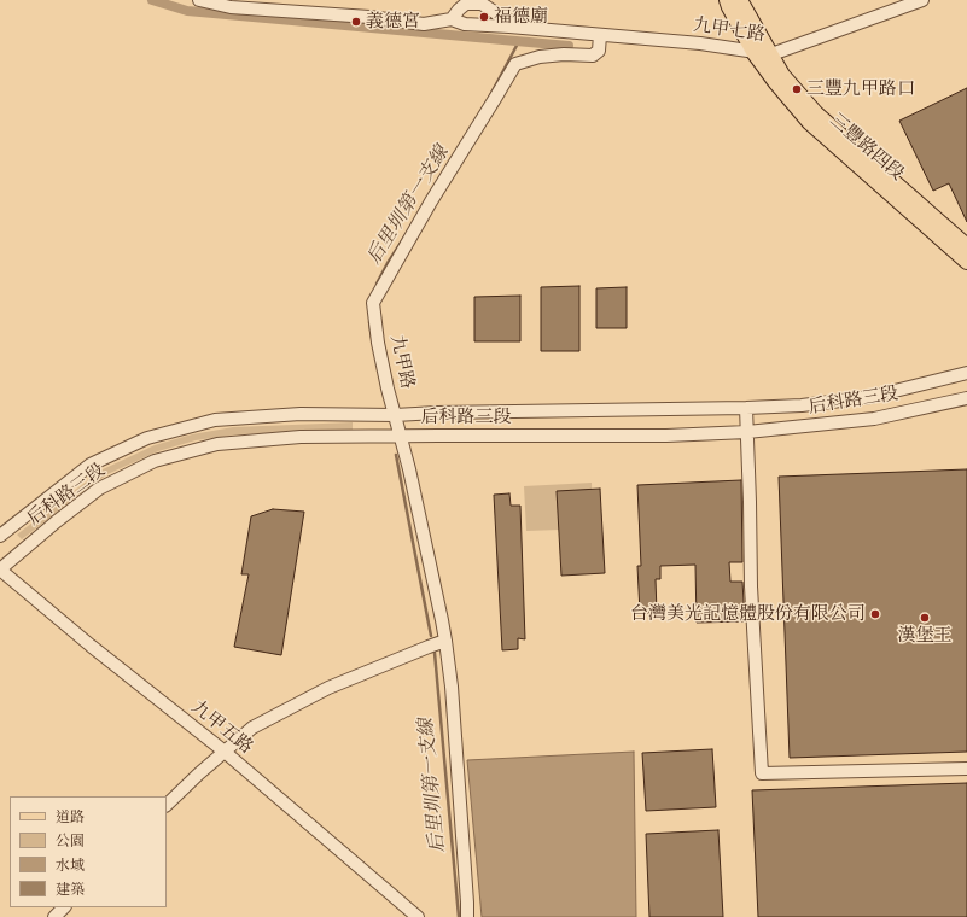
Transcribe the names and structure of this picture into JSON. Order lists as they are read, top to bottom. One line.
{"streets":{"main road":["三豐路四段"],"street":["九甲七路","九甲路","后科路三段","九甲五路"]},"crossings":[["九甲七路","三豐路四段"],["九甲七路","九甲路"],["九甲路","后科路三段"],["后科路三段","九甲五路"]],"water":["后里圳第一支線"],"places":["福德廟","義德宮","三豐九甲路口","台灣美光記憶體股份有限公司","漢堡王"],"legend":["道路","公園","水域","建築"]}
